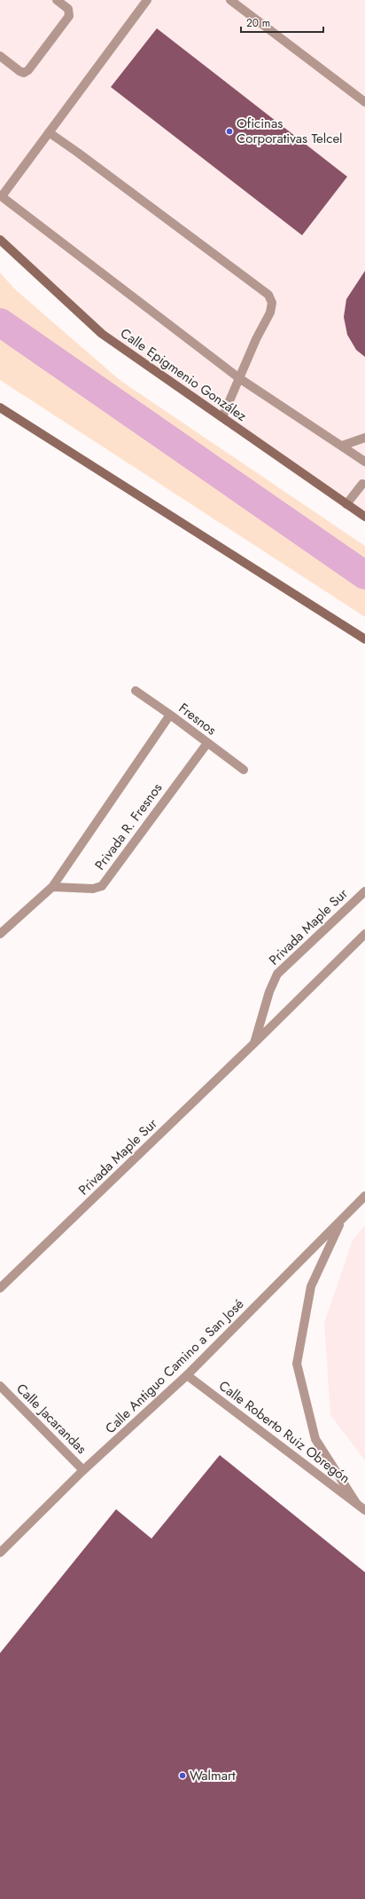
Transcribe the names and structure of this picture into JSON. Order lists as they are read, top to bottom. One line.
{"streets":{"main road":["Calle Epigmenio González"],"street":["Fresnos","Privada R. Fresnos","Privada Maple Sur","Calle Antiguo Camino a San José","Calle Jacarandas","Calle Roberto Ruiz Obregón"]},"crossings":[["Fresnos","Privada R. Fresnos"],["Calle Antiguo Camino a San José","Calle Jacarandas"],["Calle Antiguo Camino a San José","Calle Roberto Ruiz Obregón"]],"places":["Oficinas Corporativas Telcel","Walmart"],"scale_bar":"20 m"}
